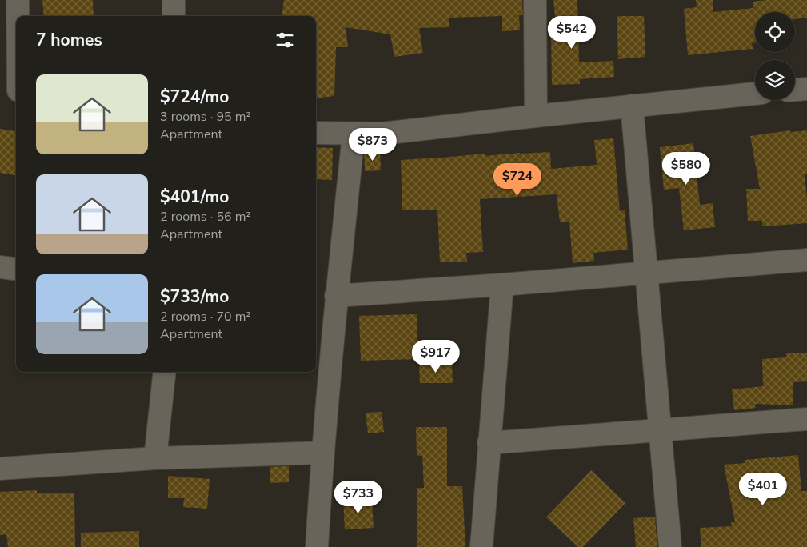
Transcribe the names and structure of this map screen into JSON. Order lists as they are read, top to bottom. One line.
{"page":{"price":["$542","$873","$580","$724","$917","$401","$733"],"heading":"7 homes","list":[{"name":"$724/mo","note":"3 rooms · 95 m² · Apartment"},{"name":"$401/mo","note":"2 rooms · 56 m² · Apartment"},{"name":"$733/mo","note":"2 rooms · 70 m² · Apartment"}]}}
